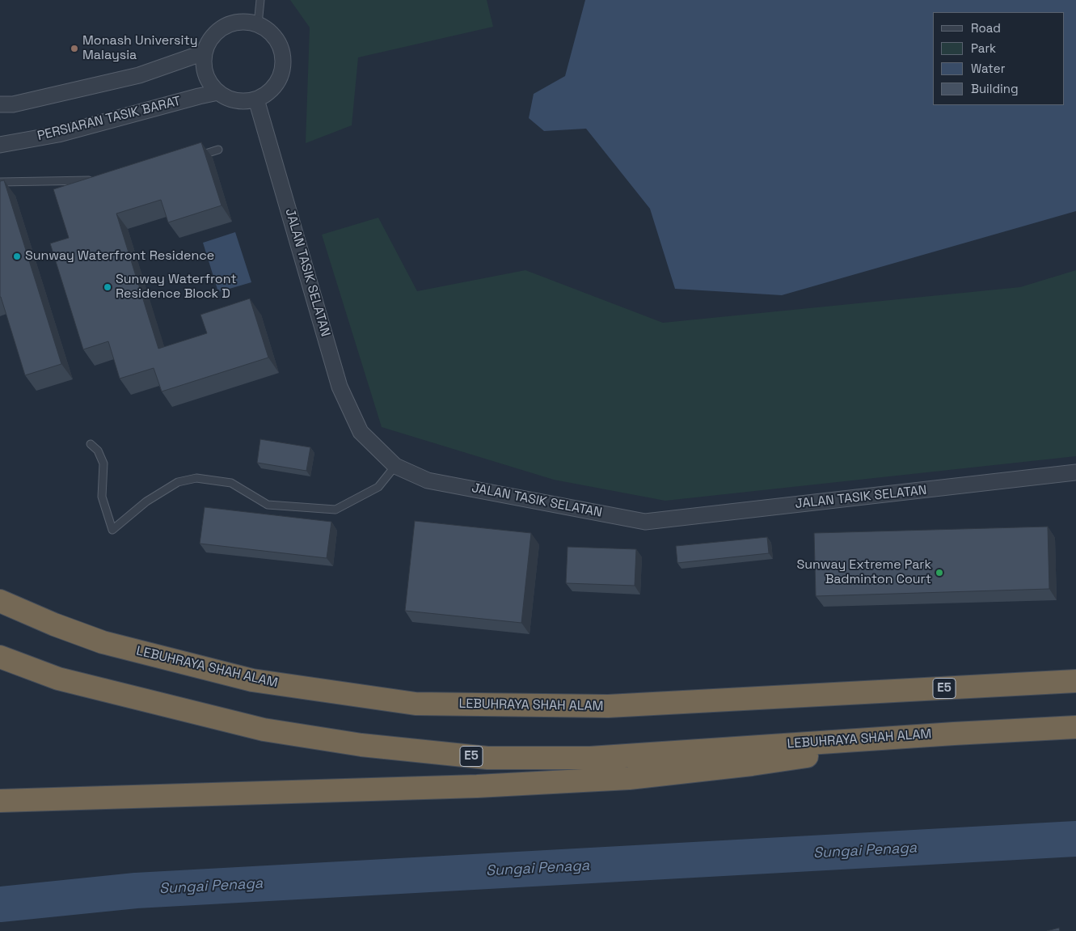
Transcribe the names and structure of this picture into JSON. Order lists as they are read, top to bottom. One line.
{"streets":{"highway":["LEBUHRAYA SHAH ALAM","E5"],"street":["PERSIARAN TASIK BARAT","JALAN TASIK SELATAN"]},"crossings":[["PERSIARAN TASIK BARAT","JALAN TASIK SELATAN"]],"water":["Sungai Penaga"],"places":["Monash University Malaysia","Sunway Waterfront Residence","Sunway Waterfront Residence Block D","Sunway Extreme Park Badminton Court"],"legend":["Road","Park","Water","Building"]}
